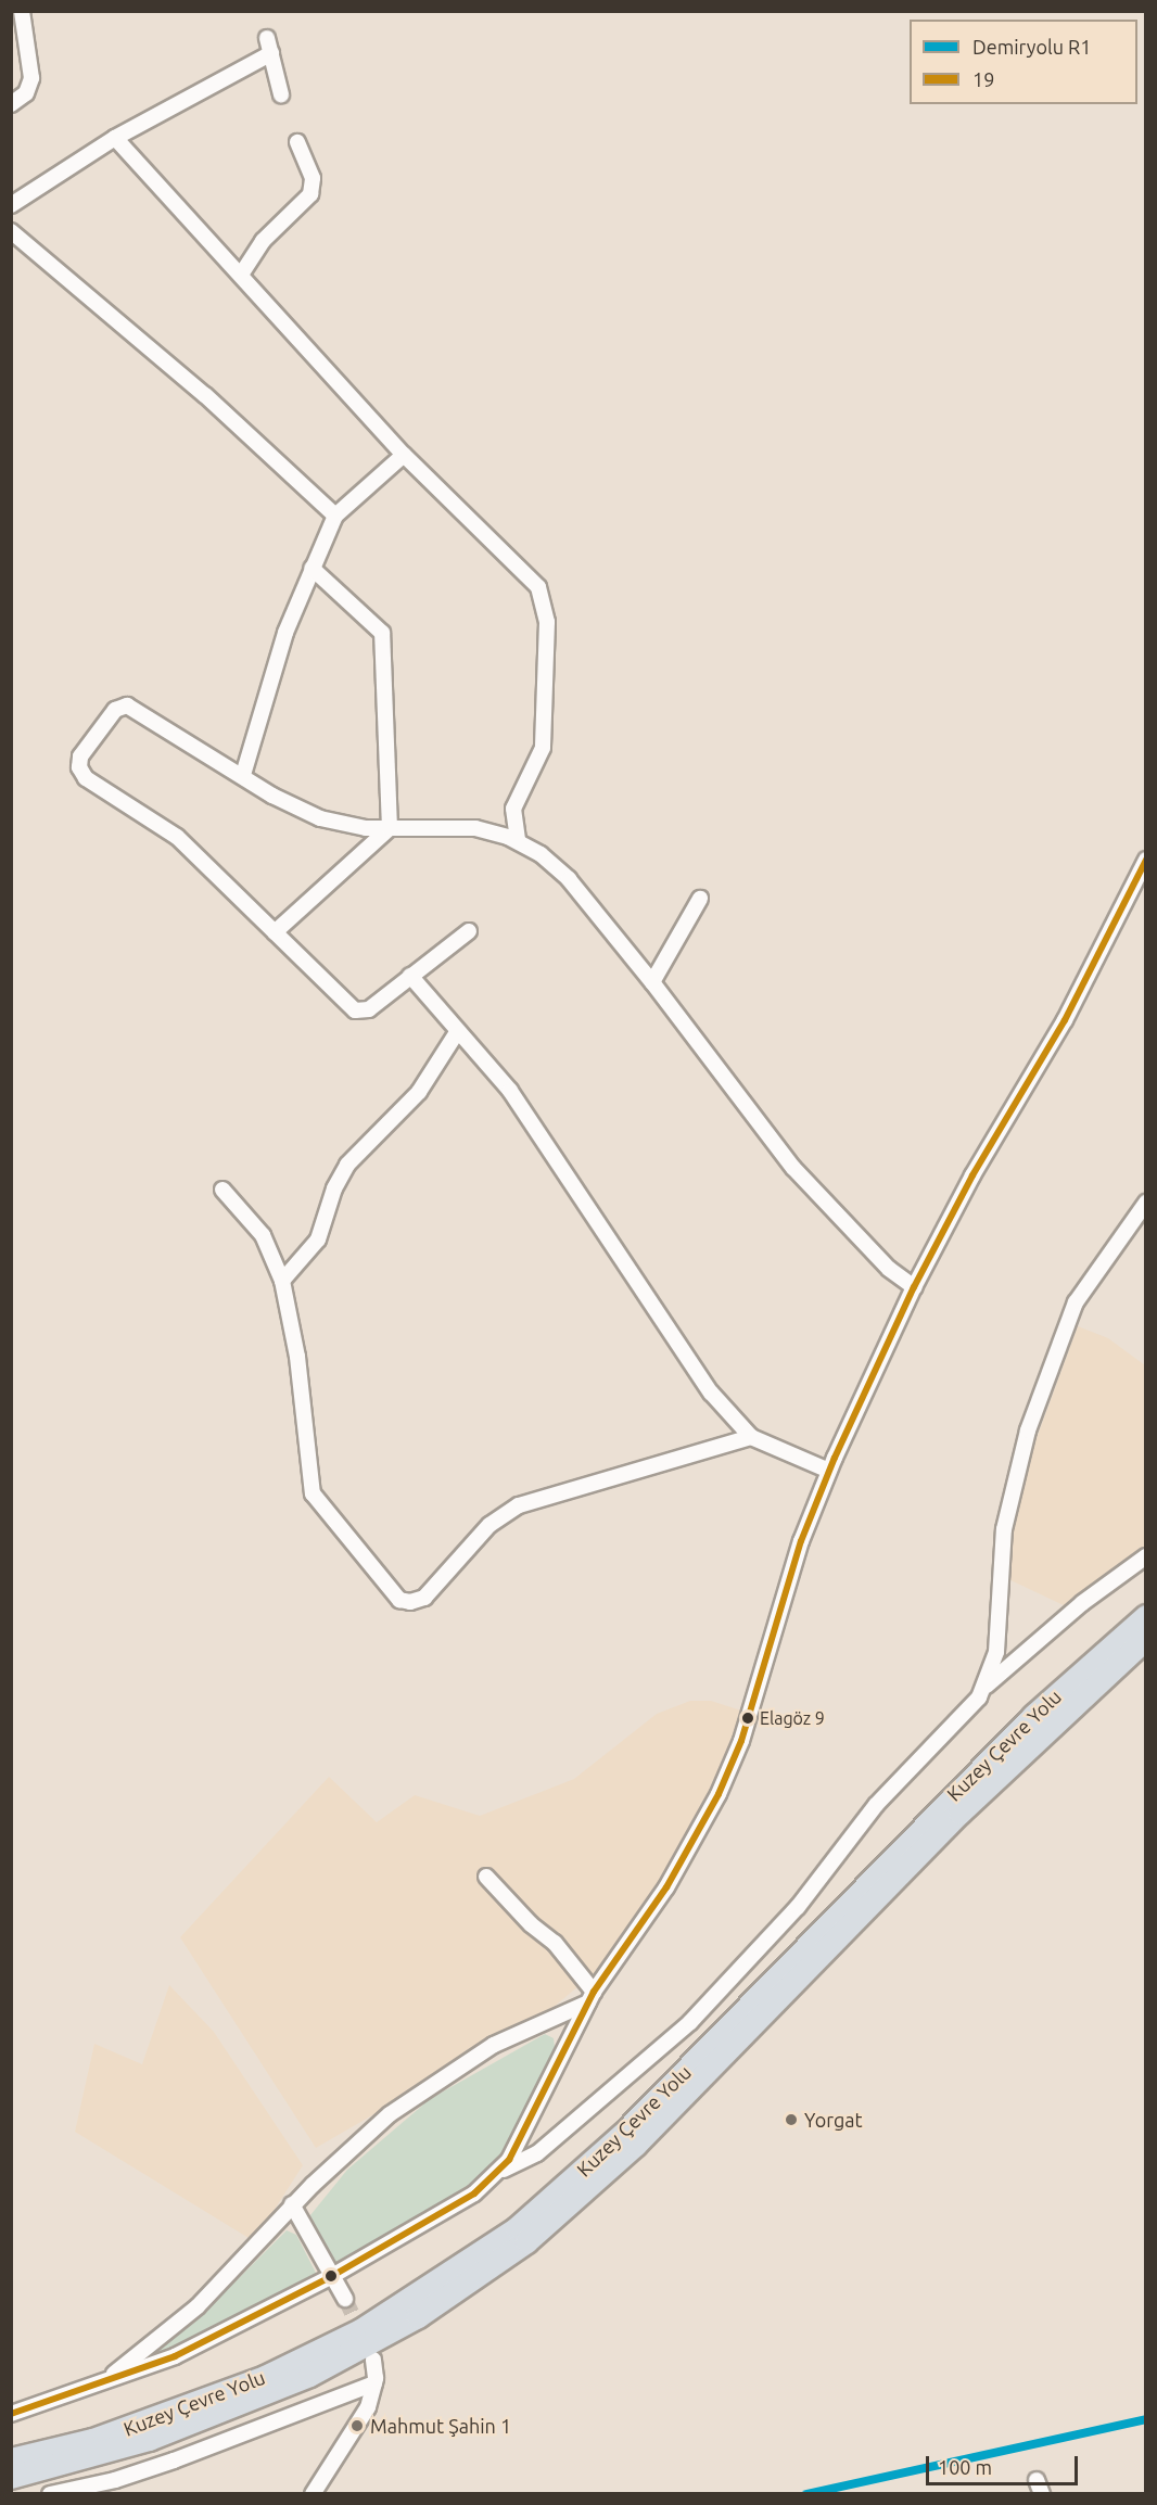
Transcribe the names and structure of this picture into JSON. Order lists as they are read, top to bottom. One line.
{"streets":{"highway":["Kuzey Çevre Yolu"]},"places":["Elagöz 9","Yorgat","Mahmut Şahin 1"],"lines":["transit line 19","rail line R1"],"legend":["Demiryolu R1","19"],"scale_bar":"100 m"}
